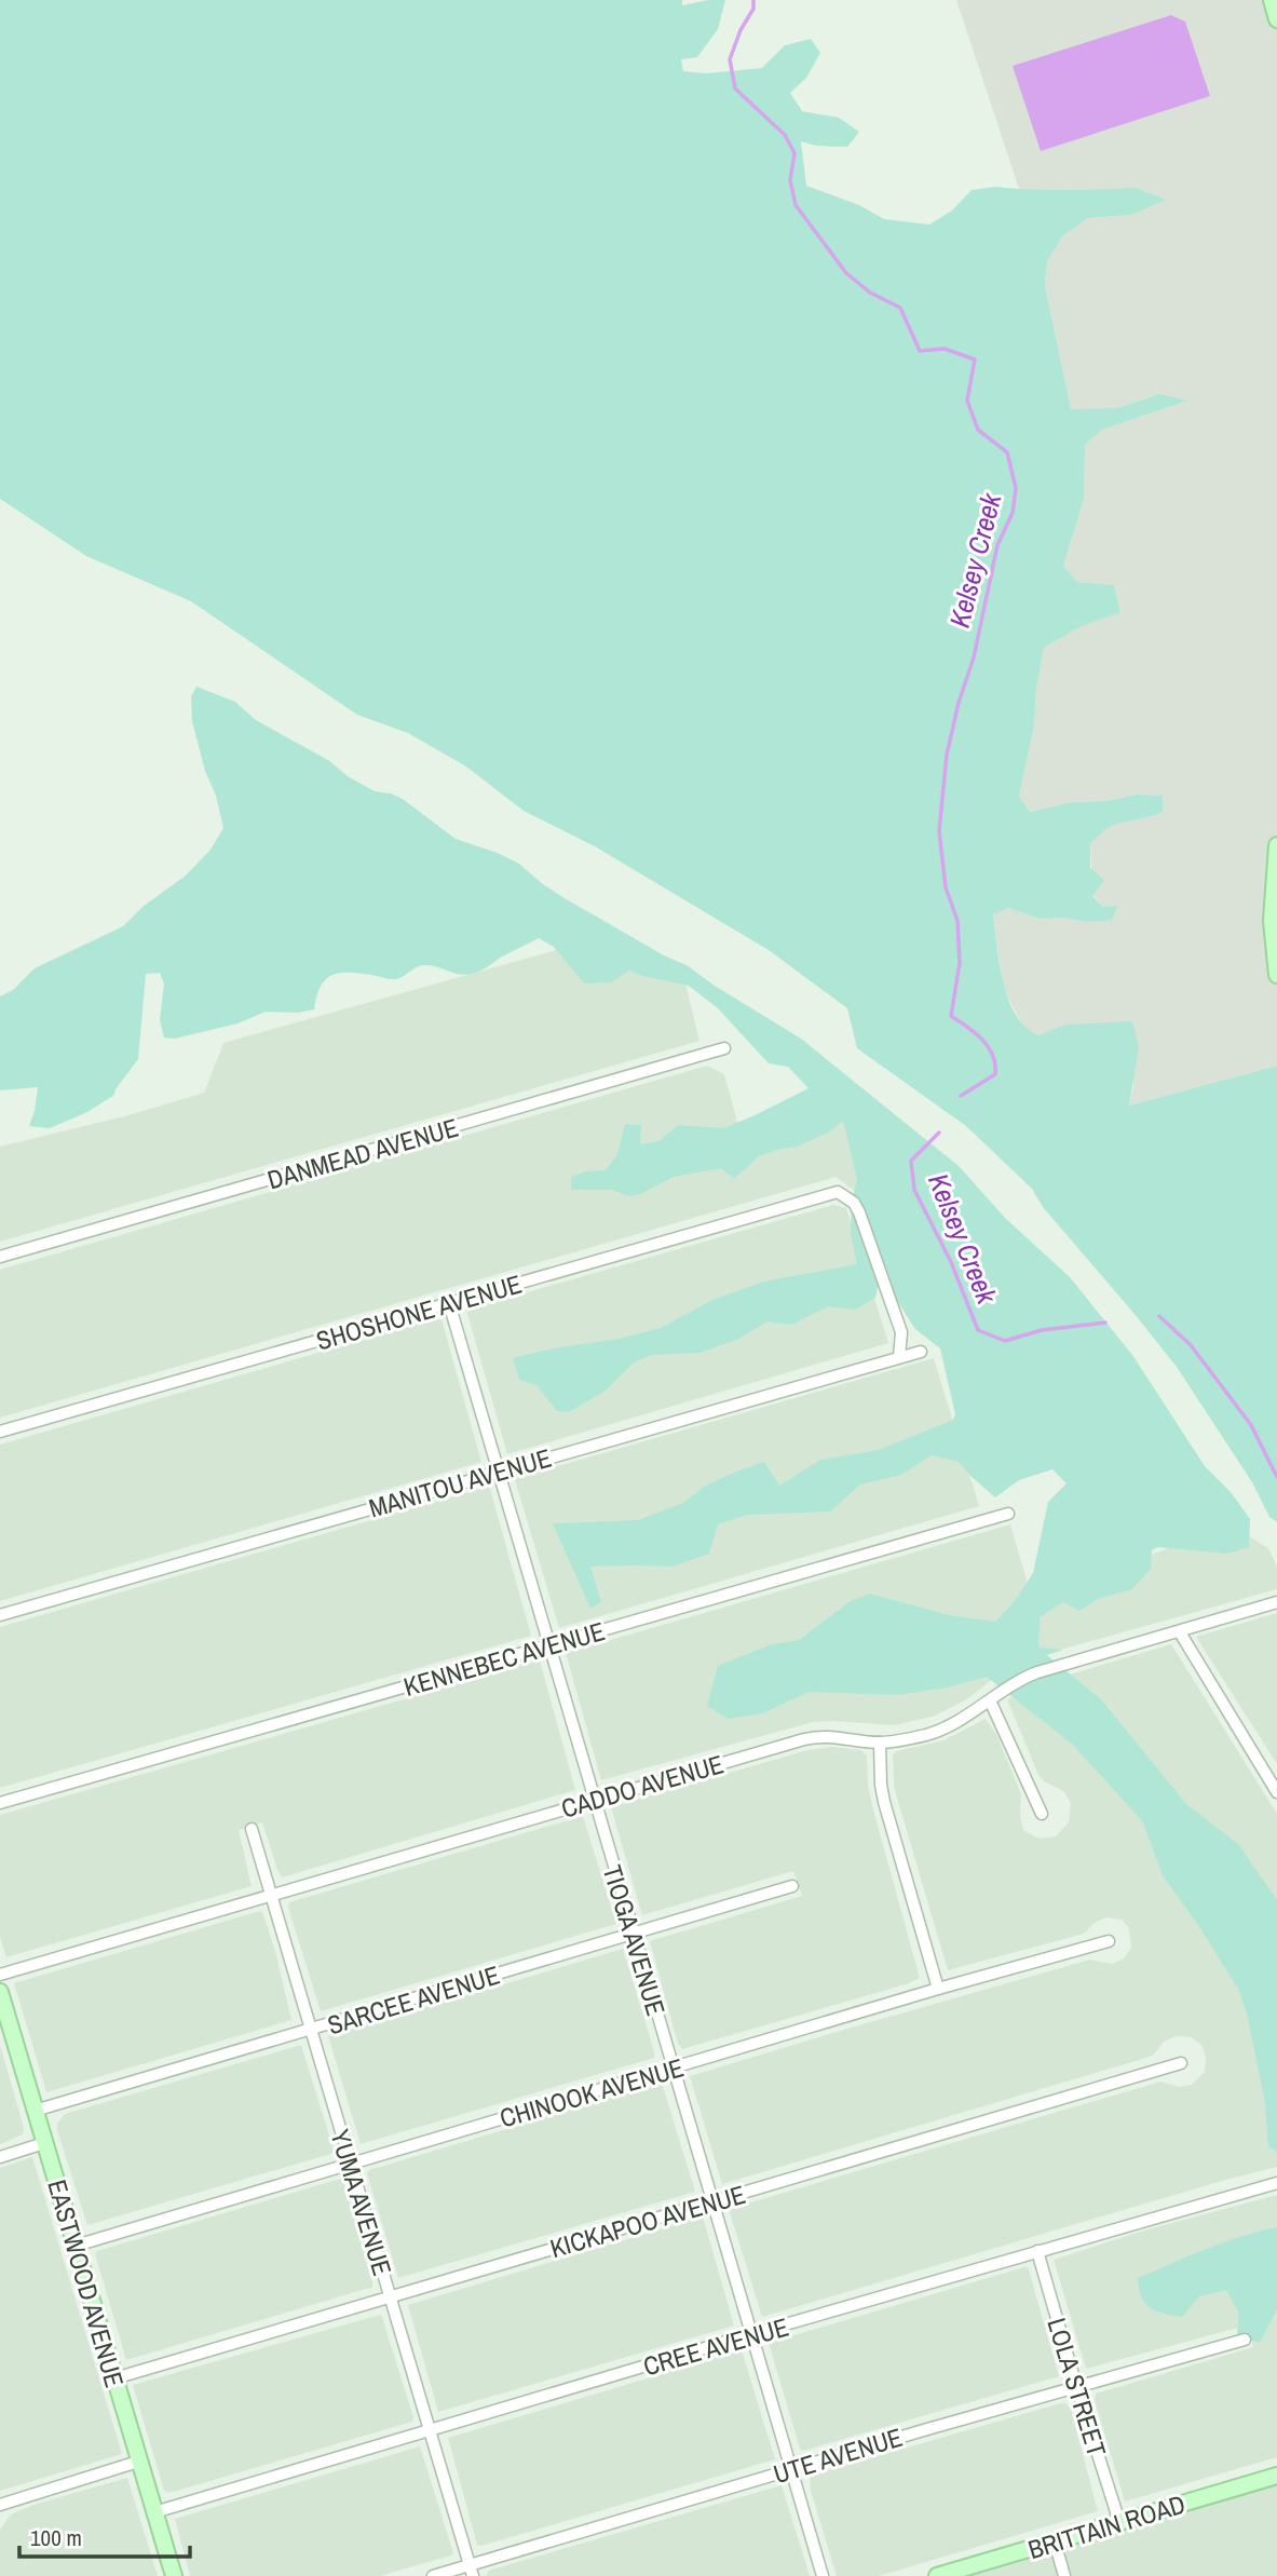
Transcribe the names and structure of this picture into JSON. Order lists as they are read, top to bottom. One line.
{"streets":{"street":["DANMEAD AVENUE","SHOSHONE AVENUE","MANITOU AVENUE","KENNEBEC AVENUE","CADDO AVENUE","TIOGA AVENUE","SARCEE AVENUE","CHINOOK AVENUE","YUMA AVENUE","KICKAPOO AVENUE","EASTWOOD AVENUE","CREE AVENUE","LOLA STREET","UTE AVENUE","BRITTAIN ROAD"]},"crossings":[["SHOSHONE AVENUE","MANITOU AVENUE"],["SHOSHONE AVENUE","TIOGA AVENUE"],["MANITOU AVENUE","TIOGA AVENUE"],["KENNEBEC AVENUE","TIOGA AVENUE"],["CADDO AVENUE","TIOGA AVENUE"],["CADDO AVENUE","YUMA AVENUE"],["TIOGA AVENUE","SARCEE AVENUE"],["TIOGA AVENUE","CHINOOK AVENUE"],["TIOGA AVENUE","KICKAPOO AVENUE"],["TIOGA AVENUE","CREE AVENUE"],["TIOGA AVENUE","UTE AVENUE"],["SARCEE AVENUE","YUMA AVENUE"],["SARCEE AVENUE","EASTWOOD AVENUE"],["CHINOOK AVENUE","YUMA AVENUE"],["CHINOOK AVENUE","EASTWOOD AVENUE"],["YUMA AVENUE","KICKAPOO AVENUE"],["YUMA AVENUE","CREE AVENUE"],["YUMA AVENUE","UTE AVENUE"],["KICKAPOO AVENUE","EASTWOOD AVENUE"],["EASTWOOD AVENUE","CREE AVENUE"],["CREE AVENUE","LOLA STREET"],["LOLA STREET","UTE AVENUE"],["LOLA STREET","BRITTAIN ROAD"]],"water":["Kelsey Creek"],"scale_bar":"100 m"}
